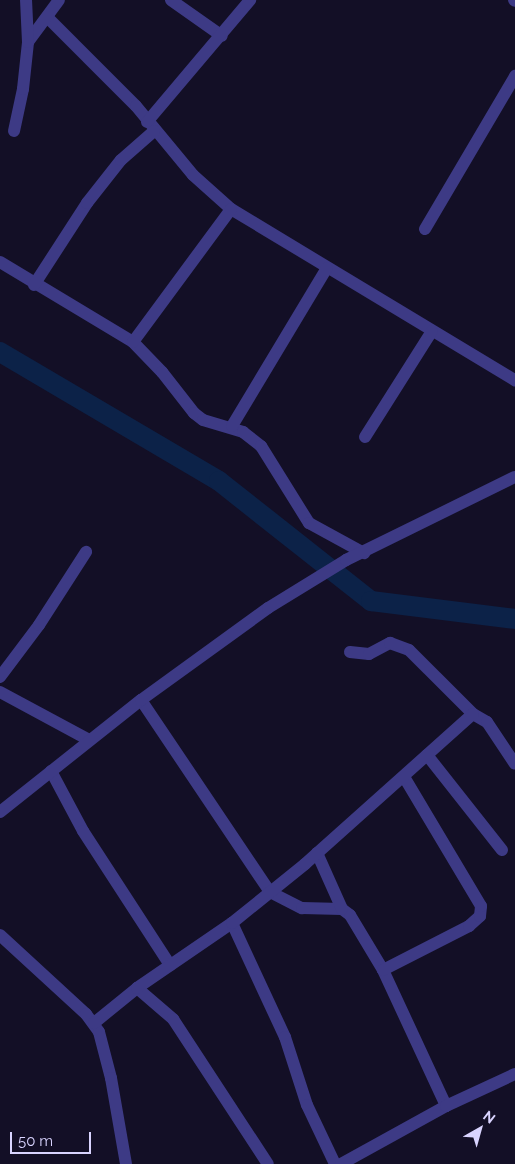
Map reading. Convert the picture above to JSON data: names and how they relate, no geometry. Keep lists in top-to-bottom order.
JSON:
{
  "scale_bar": "50 m",
  "north": "top right"
}
